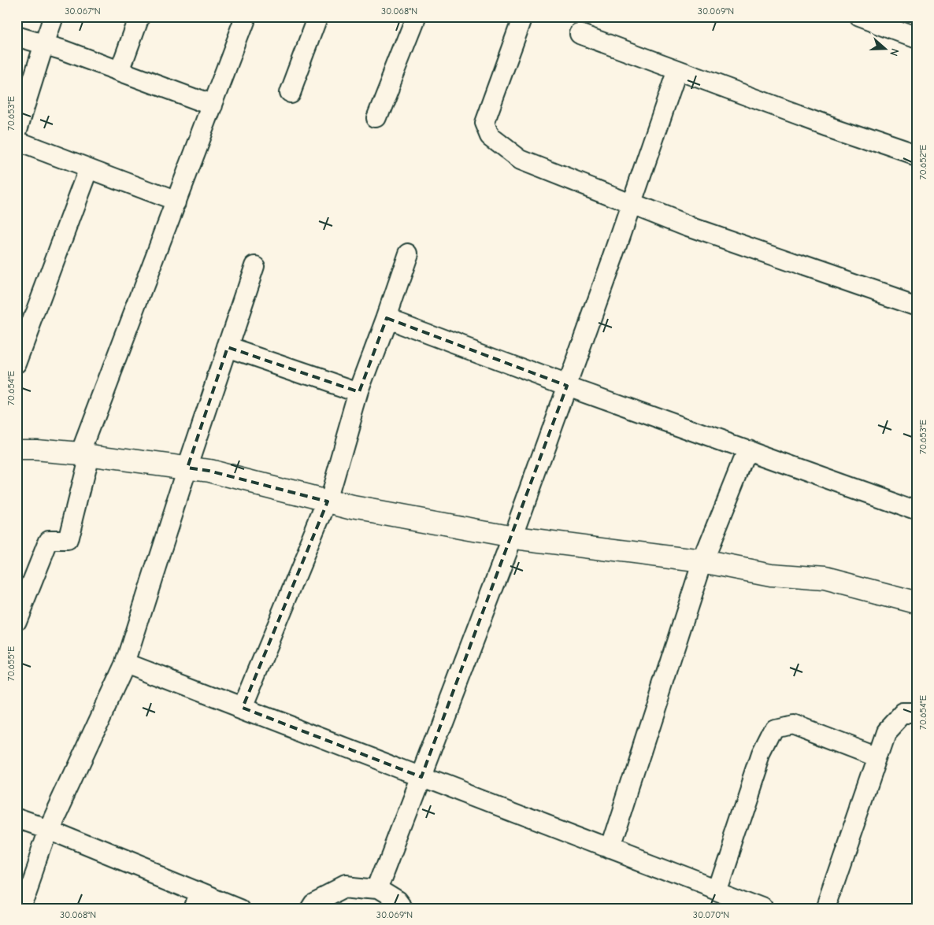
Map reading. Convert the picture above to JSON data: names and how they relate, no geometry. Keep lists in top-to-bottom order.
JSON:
{
  "north": "right",
  "coordinates": [
    "30.067°N",
    "30.068°N",
    "30.069°N",
    "70.653°E",
    "70.652°E",
    "70.654°E",
    "70.655°E",
    "30.070°N"
  ]
}
